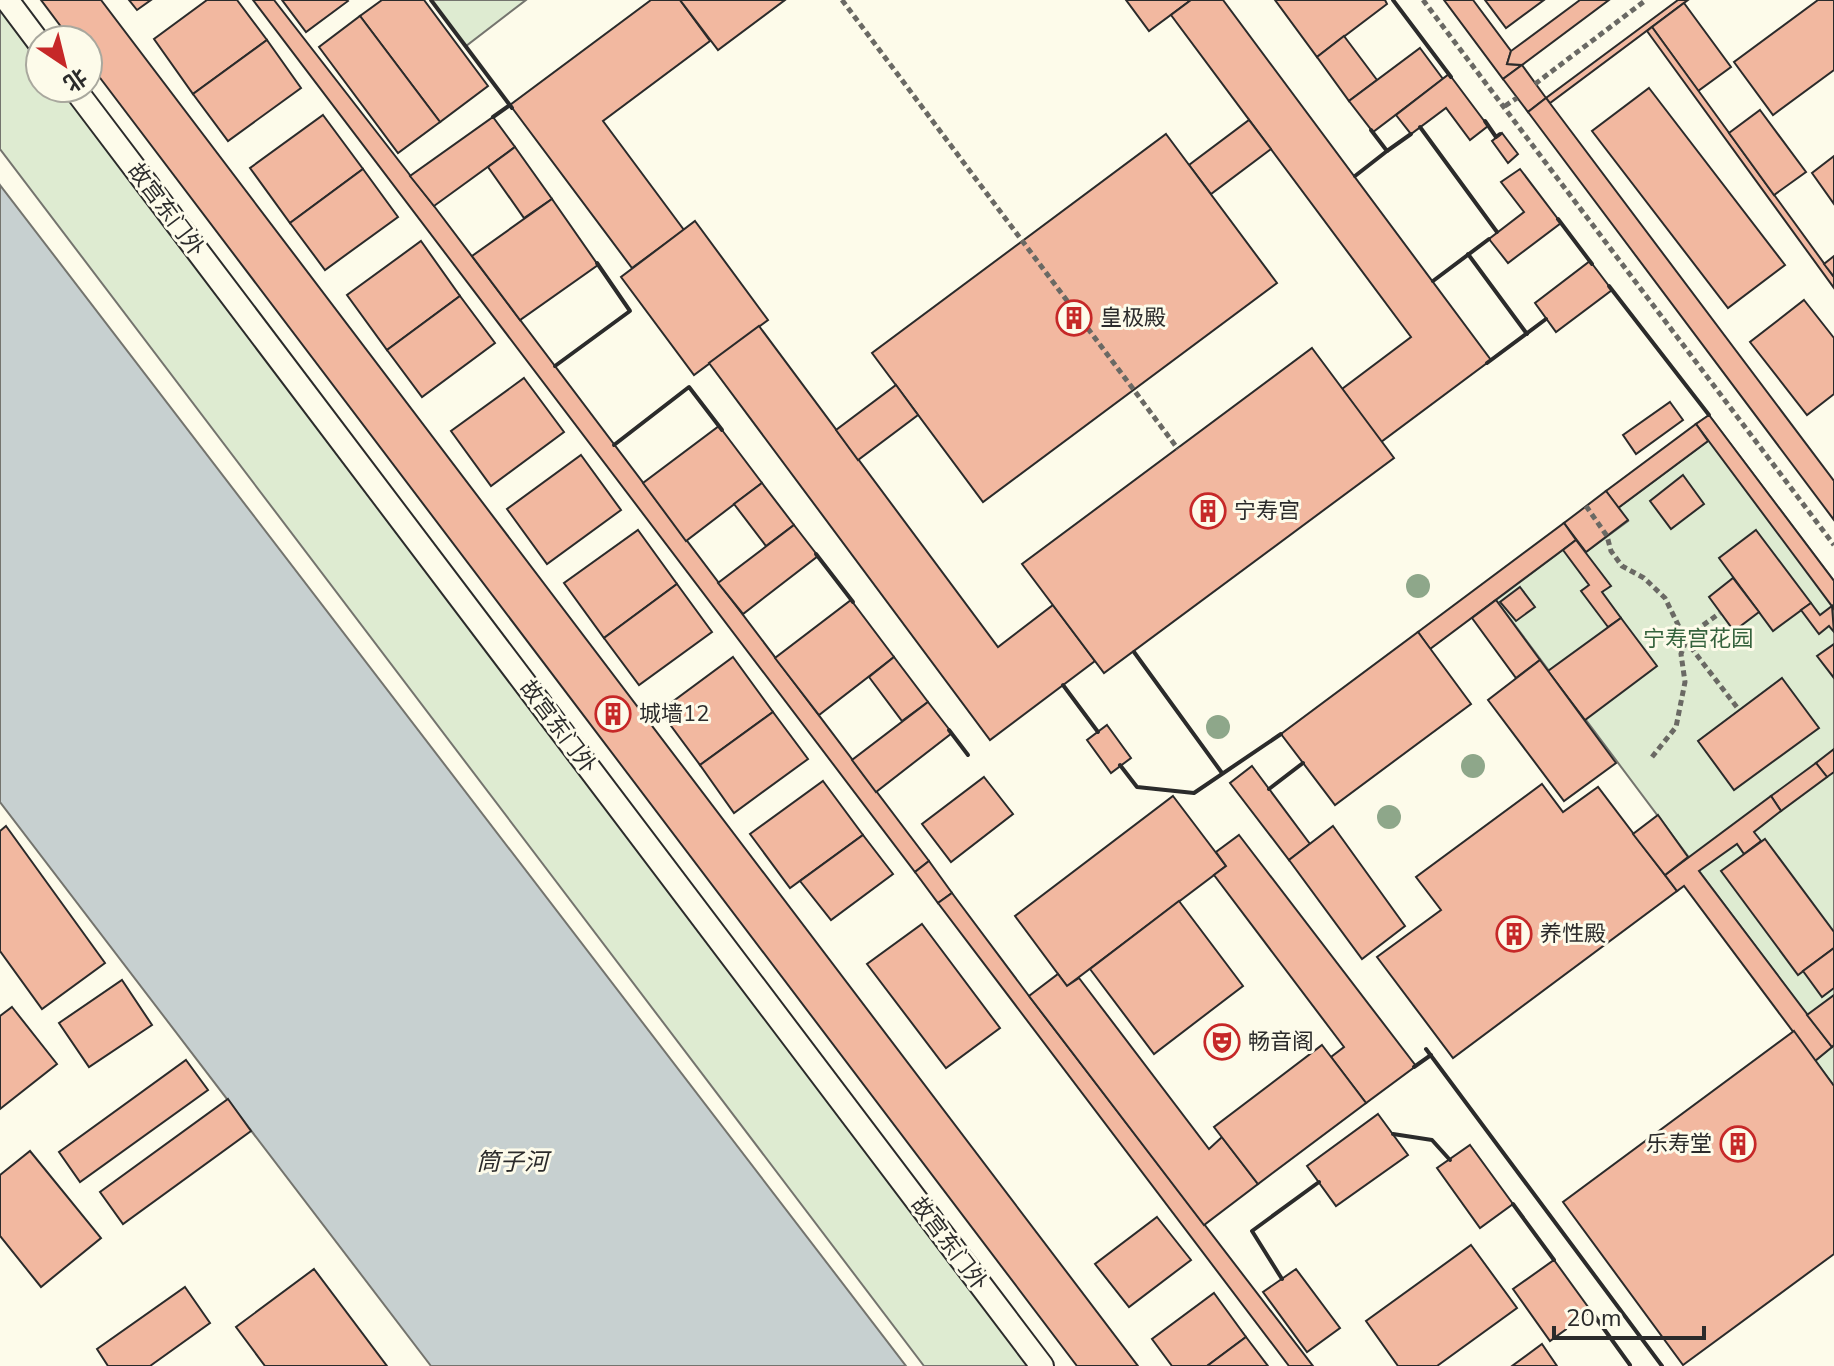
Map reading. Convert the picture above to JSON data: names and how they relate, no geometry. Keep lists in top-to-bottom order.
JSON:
{
  "streets": {
    "lane": ["故宫东门外"]
  },
  "water": ["筒子河"],
  "parks": ["宁寿宫花园"],
  "places": {
    "building": [
      "皇极殿",
      "宁寿宫",
      "城墙12",
      "养性殿",
      "乐寿堂"
    ],
    "theatre": ["畅音阁"]
  },
  "scale_bar": "20 m",
  "north": "bottom right"
}
